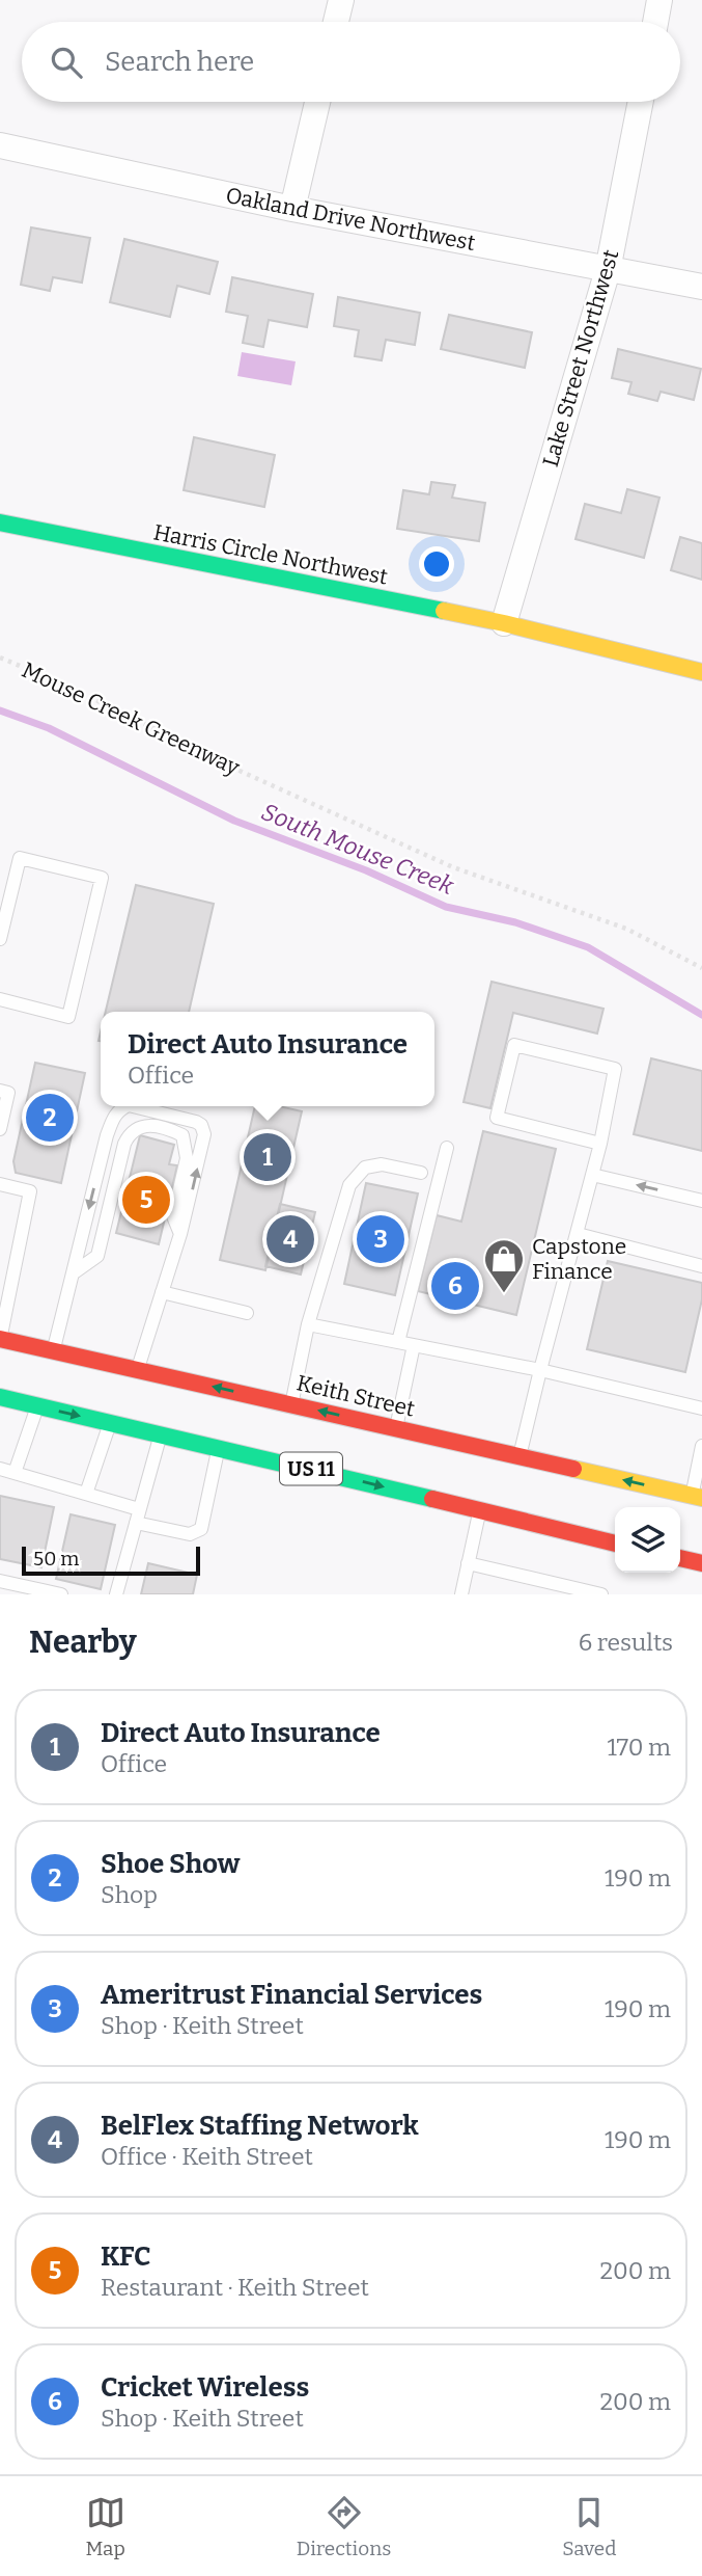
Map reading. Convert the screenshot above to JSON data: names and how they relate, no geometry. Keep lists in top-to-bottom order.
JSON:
{
  "streets": {
    "main road": ["Harris Circle Northwest", "Keith Street", "US 11"],
    "street": ["Oakland Drive Northwest", "Lake Street Northwest"],
    "path": ["Mouse Creek Greenway"]
  },
  "crossings": [
    ["Oakland Drive Northwest", "Lake Street Northwest"],
    ["Lake Street Northwest", "Harris Circle Northwest"]
  ],
  "water": ["South Mouse Creek"],
  "places": {
    "shop": ["Capstone Finance"]
  },
  "scale_bar": "50 m",
  "page": {
    "search": "Search here",
    "popup": ["Direct Auto Insurance", "Office"],
    "pins": [
      "2",
      "1",
      "5",
      "3",
      "4",
      "6"
    ],
    "scale": "50 m",
    "heading": ["Nearby", "6 results"],
    "list": [
      {
        "mark": "1",
        "name": "Direct Auto Insurance",
        "note": "Office",
        "value": "170 m"
      },
      {
        "mark": "2",
        "name": "Shoe Show",
        "note": "Shop",
        "value": "190 m"
      },
      {
        "mark": "3",
        "name": "Ameritrust Financial Services",
        "note": "Shop · Keith Street",
        "value": "190 m"
      },
      {
        "mark": "4",
        "name": "BelFlex Staffing Network",
        "note": "Office · Keith Street",
        "value": "190 m"
      },
      {
        "mark": "5",
        "name": "KFC",
        "note": "Restaurant · Keith Street",
        "value": "200 m"
      },
      {
        "mark": "6",
        "name": "Cricket Wireless",
        "note": "Shop · Keith Street",
        "value": "200 m"
      }
    ],
    "nav": ["Map", "Directions", "Saved"]
  }
}
